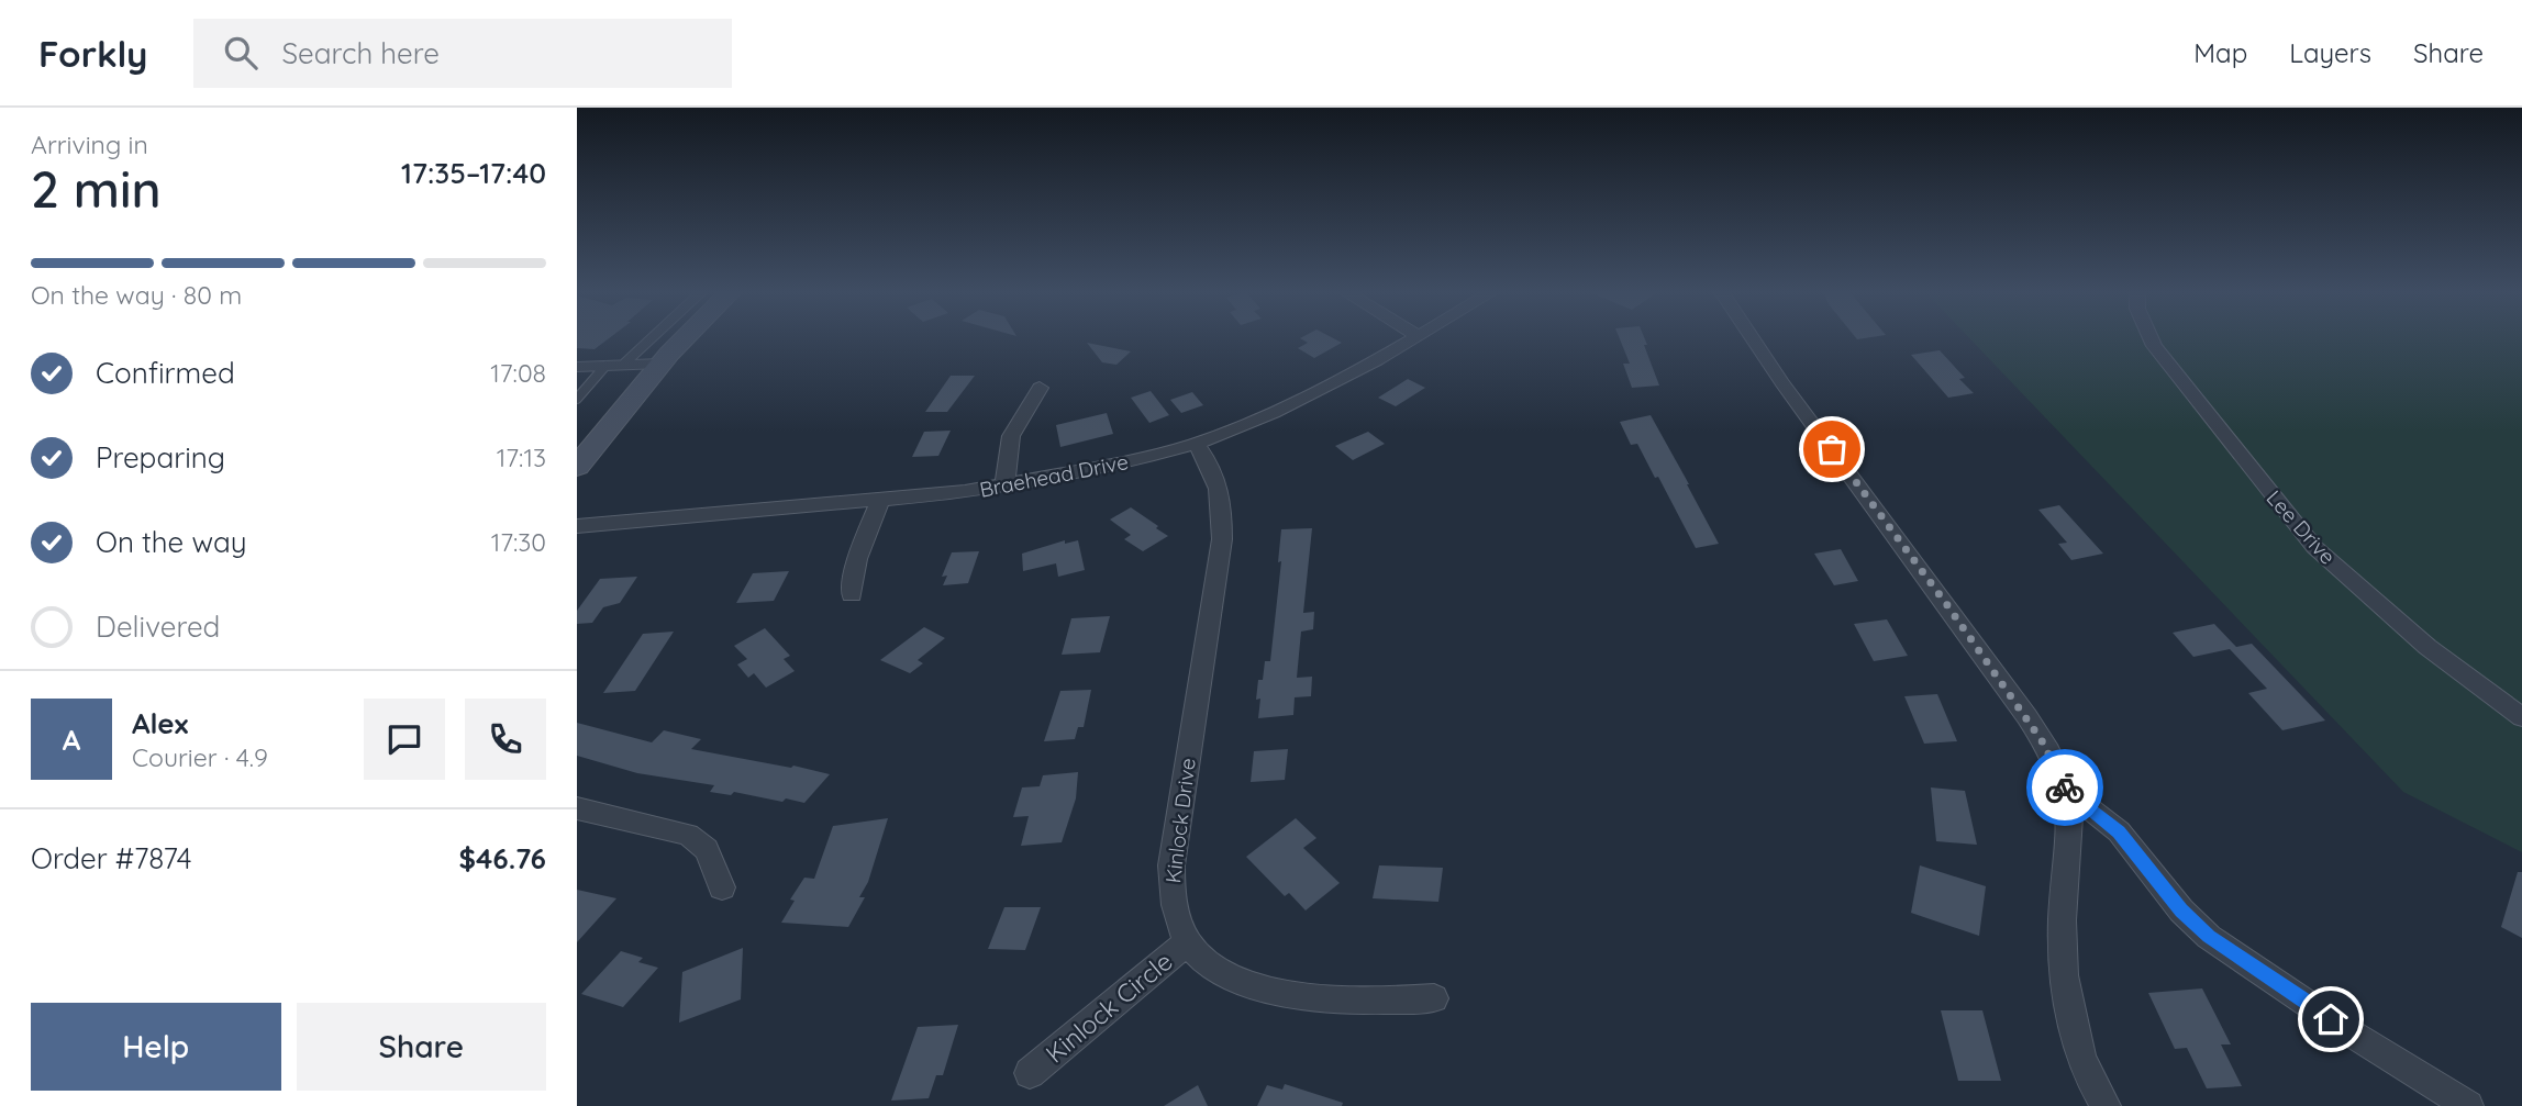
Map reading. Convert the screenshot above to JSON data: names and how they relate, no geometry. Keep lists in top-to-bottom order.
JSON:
{
  "streets": {
    "street": [
      "Braehead Drive",
      "Lee Drive",
      "Kinlock Drive",
      "Kinlock Circle"
    ]
  },
  "crossings": [
    ["Braehead Drive", "Kinlock Drive"],
    ["Kinlock Drive", "Kinlock Circle"]
  ],
  "page": {
    "header": "Forkly",
    "search": "Search here",
    "nav": ["Map", "Layers", "Share"],
    "heading": ["2 min", "Arriving in", "17:35–17:40"],
    "panel": [
      "Alex",
      "Courier · 4.9",
      "Order #7874",
      "$46.76"
    ],
    "bar": "On the way · 80 m",
    "list": [
      ["Confirmed", "17:08"],
      ["Preparing", "17:13"],
      ["On the way", "17:30"],
      "Delivered"
    ],
    "round": "A",
    "buttons": ["Help", "Share"]
  }
}
